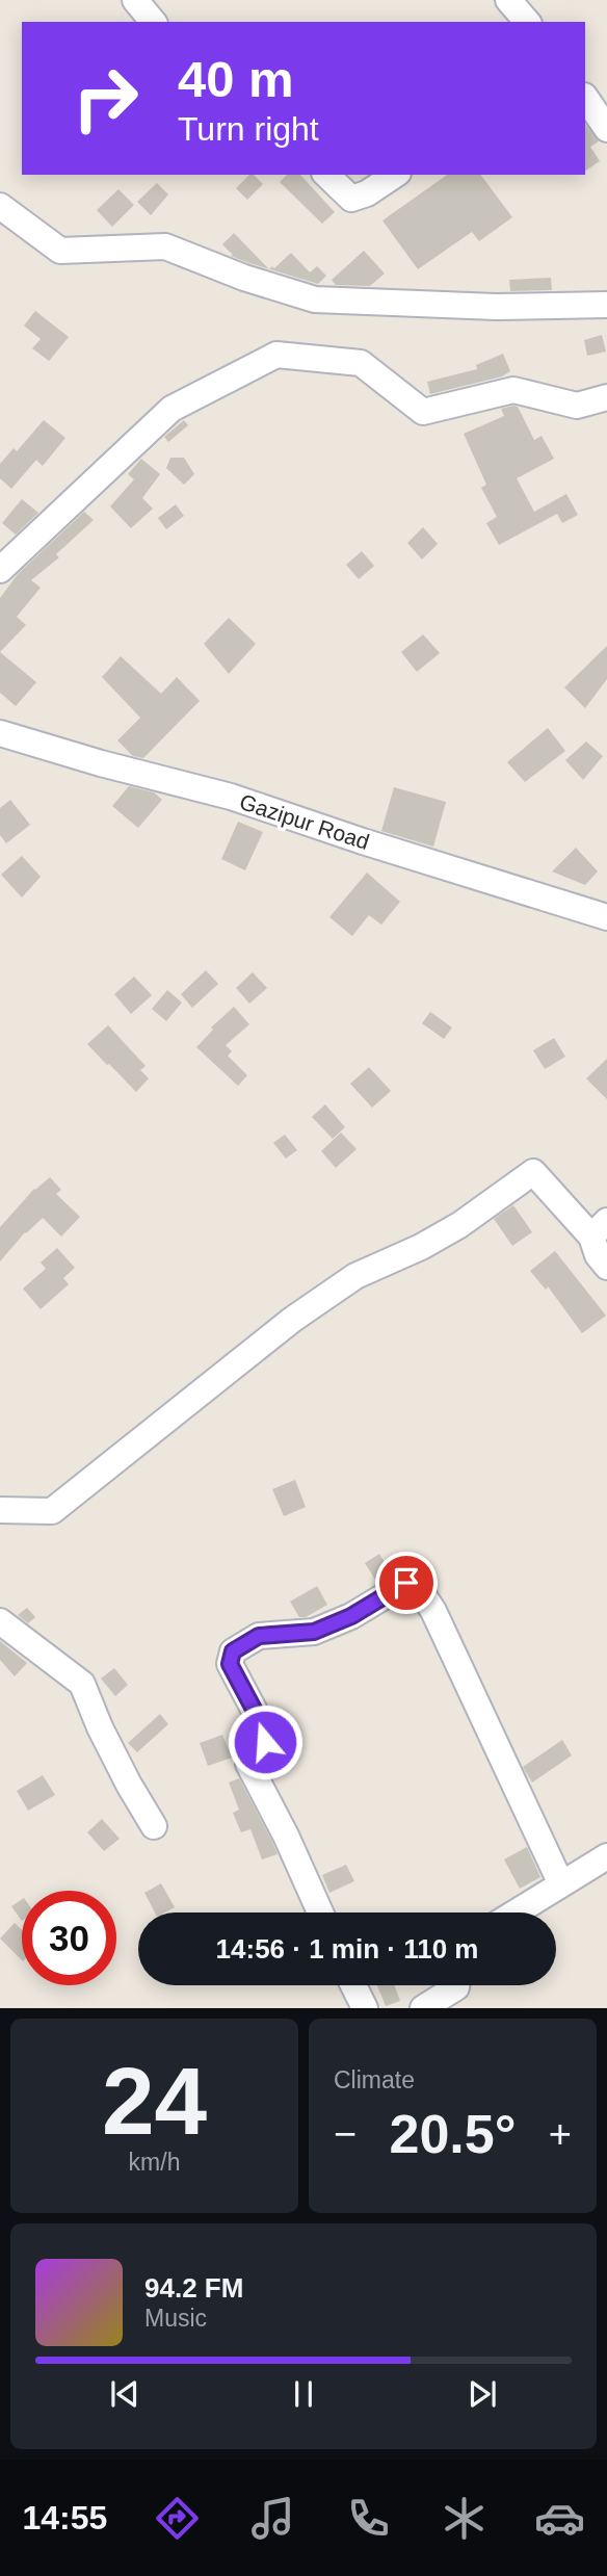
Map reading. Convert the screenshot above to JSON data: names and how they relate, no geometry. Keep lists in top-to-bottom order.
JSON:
{
  "streets": {
    "street": ["Gazipur Road"]
  },
  "page": {
    "turn": ["40 m", "Turn right"],
    "limit": "30",
    "trip": "14:56 · 1 min · 110 m",
    "tile": [
      ["24", "km/h"],
      "Climate"
    ],
    "heat": ["−", "20.5°", "+"],
    "song": ["94.2 FM", "Music"],
    "tabs": "14:55"
  }
}
